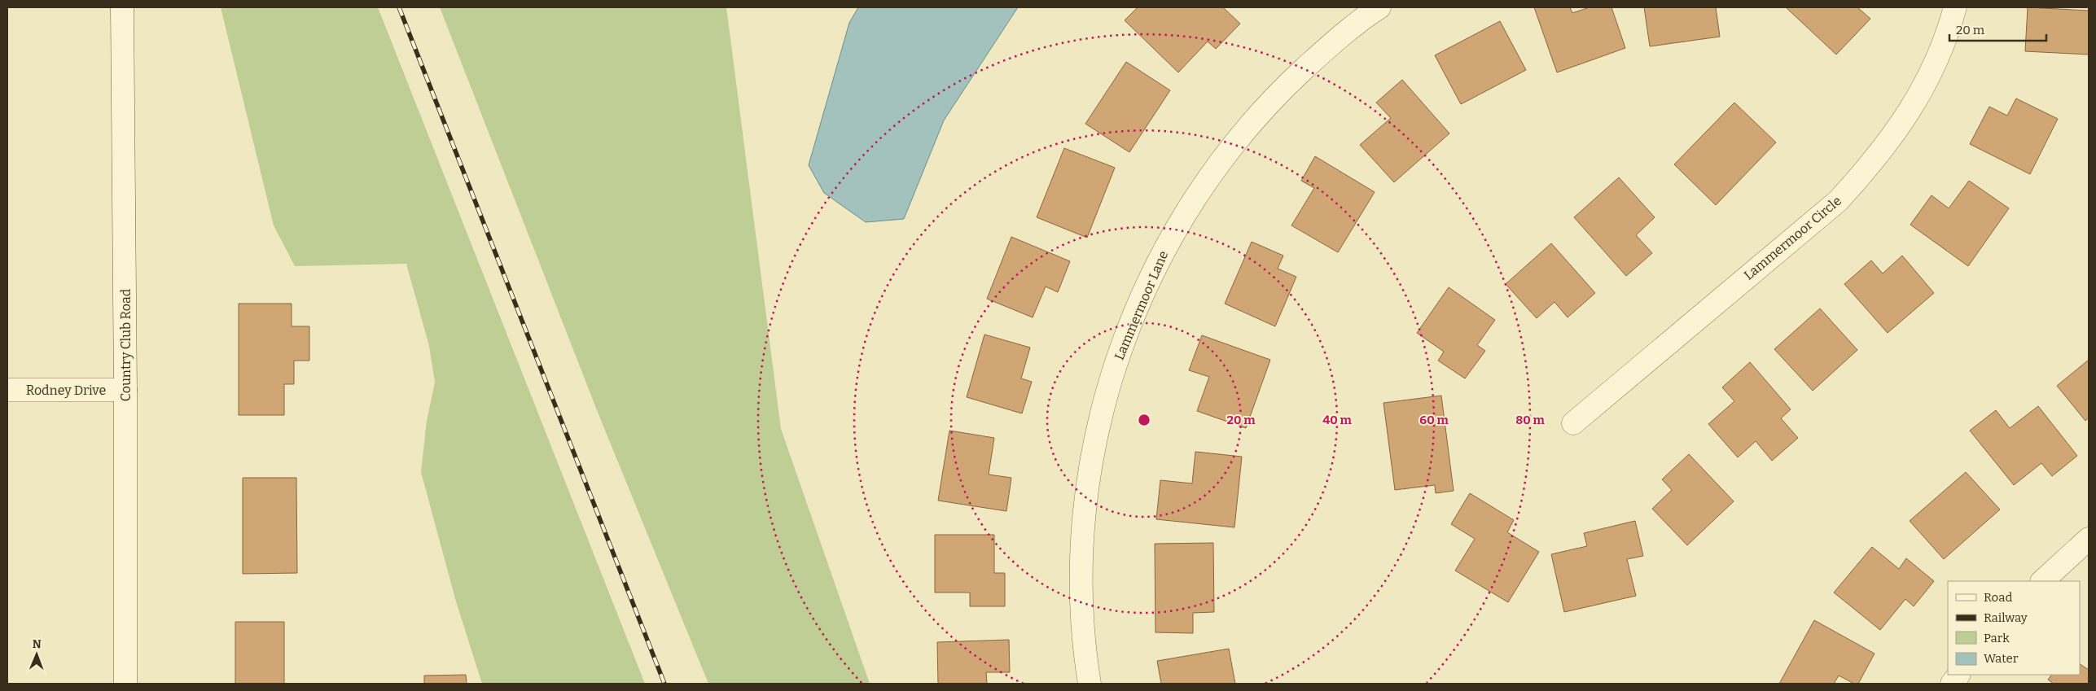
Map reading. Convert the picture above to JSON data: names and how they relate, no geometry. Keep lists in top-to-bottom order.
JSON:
{
  "streets": {
    "street": [
      "Lammermoor Circle",
      "Lammermoor Lane",
      "Country Club Road",
      "Rodney Drive"
    ]
  },
  "crossings": [
    ["Country Club Road", "Rodney Drive"]
  ],
  "legend": [
    "Road",
    "Railway",
    "Park",
    "Water"
  ],
  "scale_bar": "20 m",
  "north": "top",
  "rings": [
    "20 m",
    "40 m",
    "60 m",
    "80 m"
  ]
}
